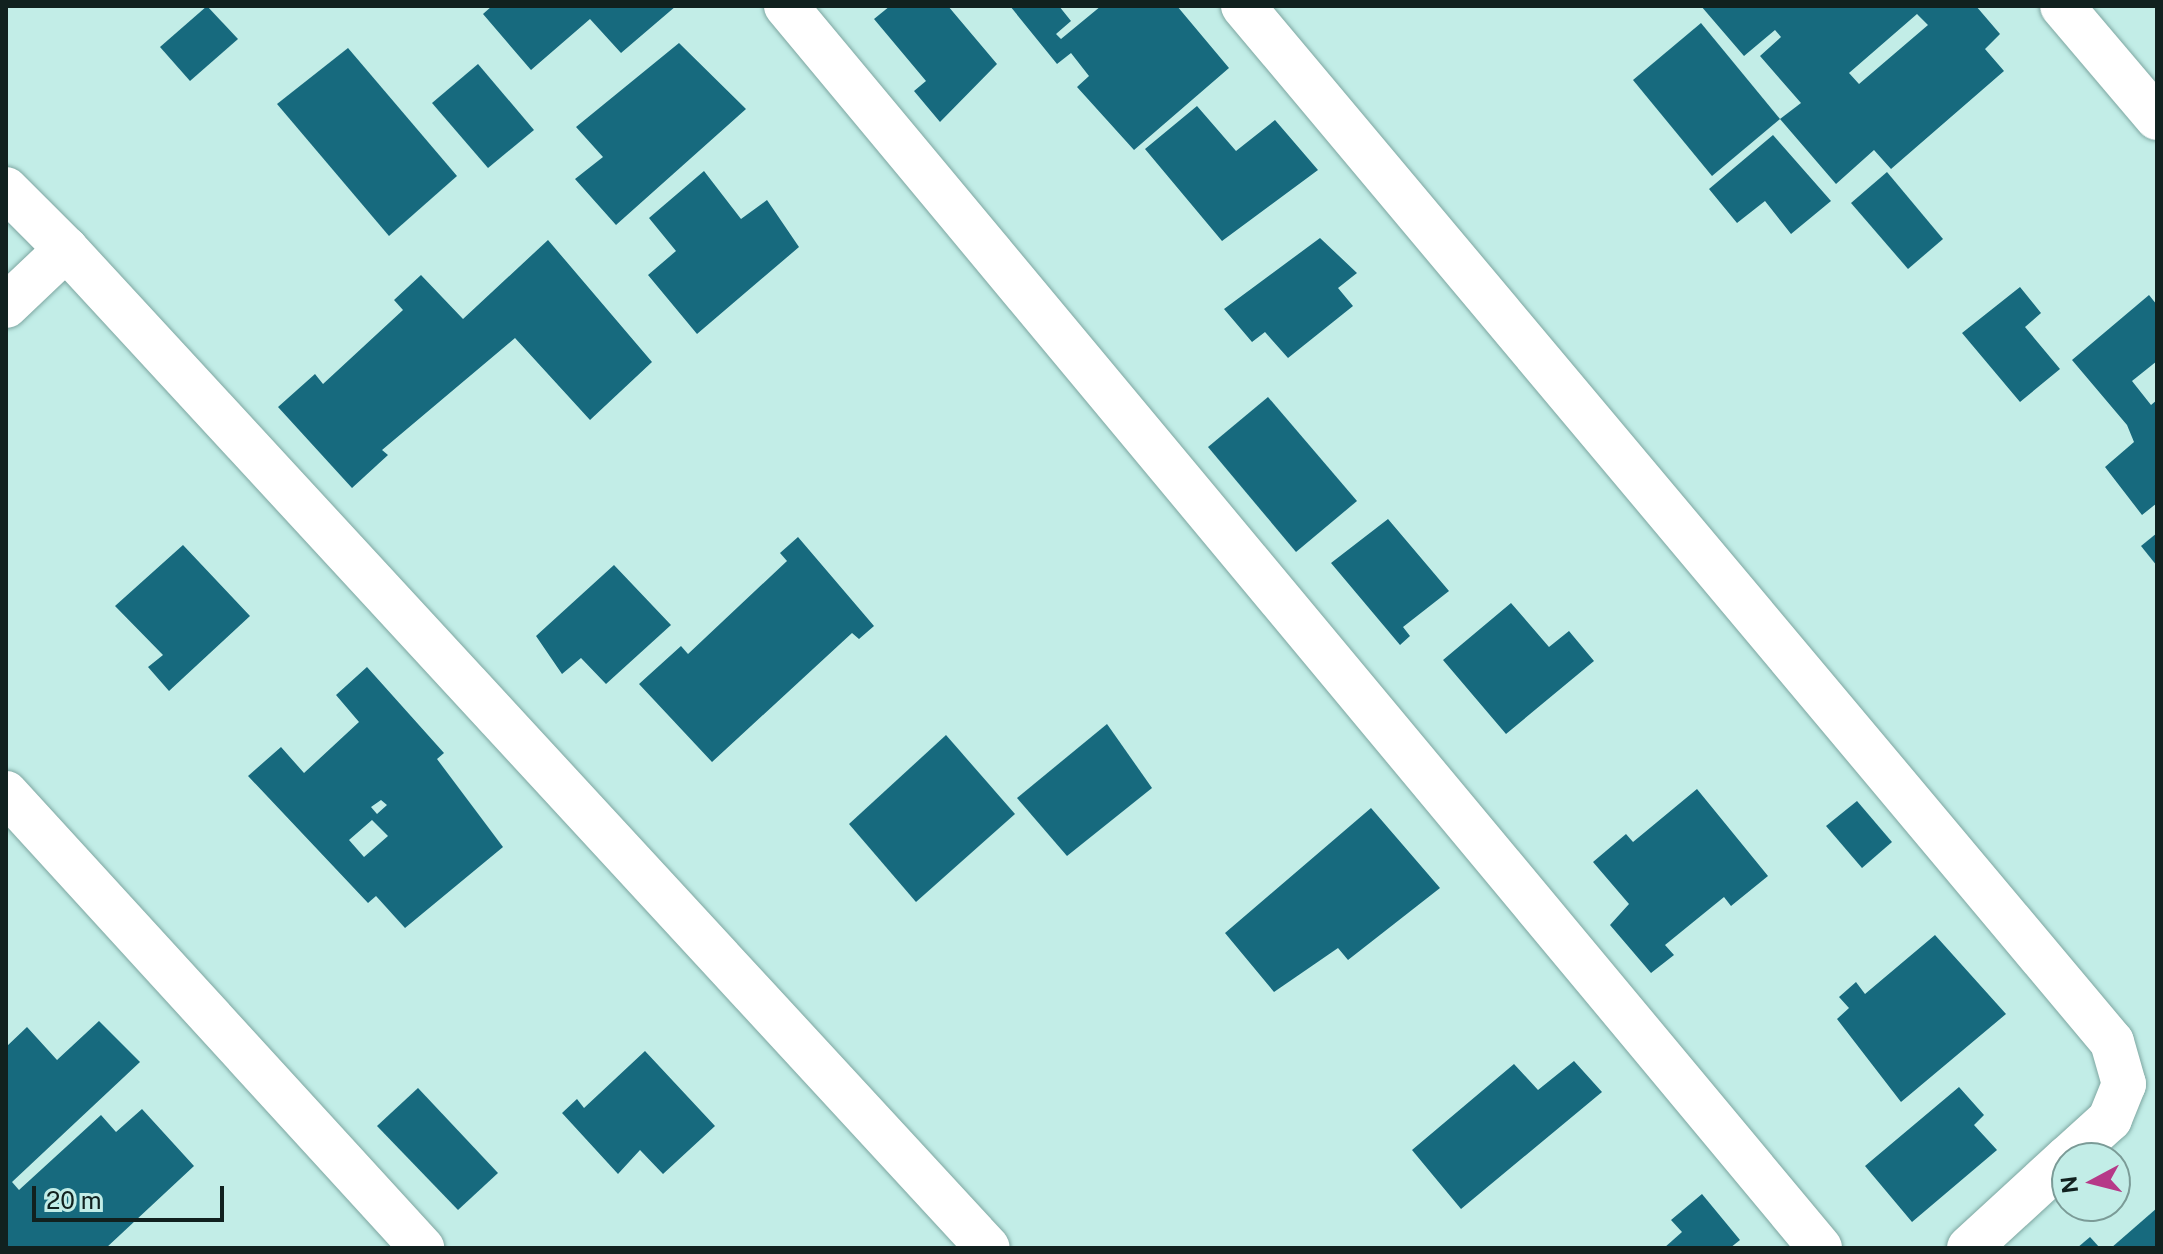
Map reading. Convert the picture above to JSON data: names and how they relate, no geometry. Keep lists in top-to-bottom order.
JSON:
{
  "scale_bar": "20 m",
  "north": "left"
}
